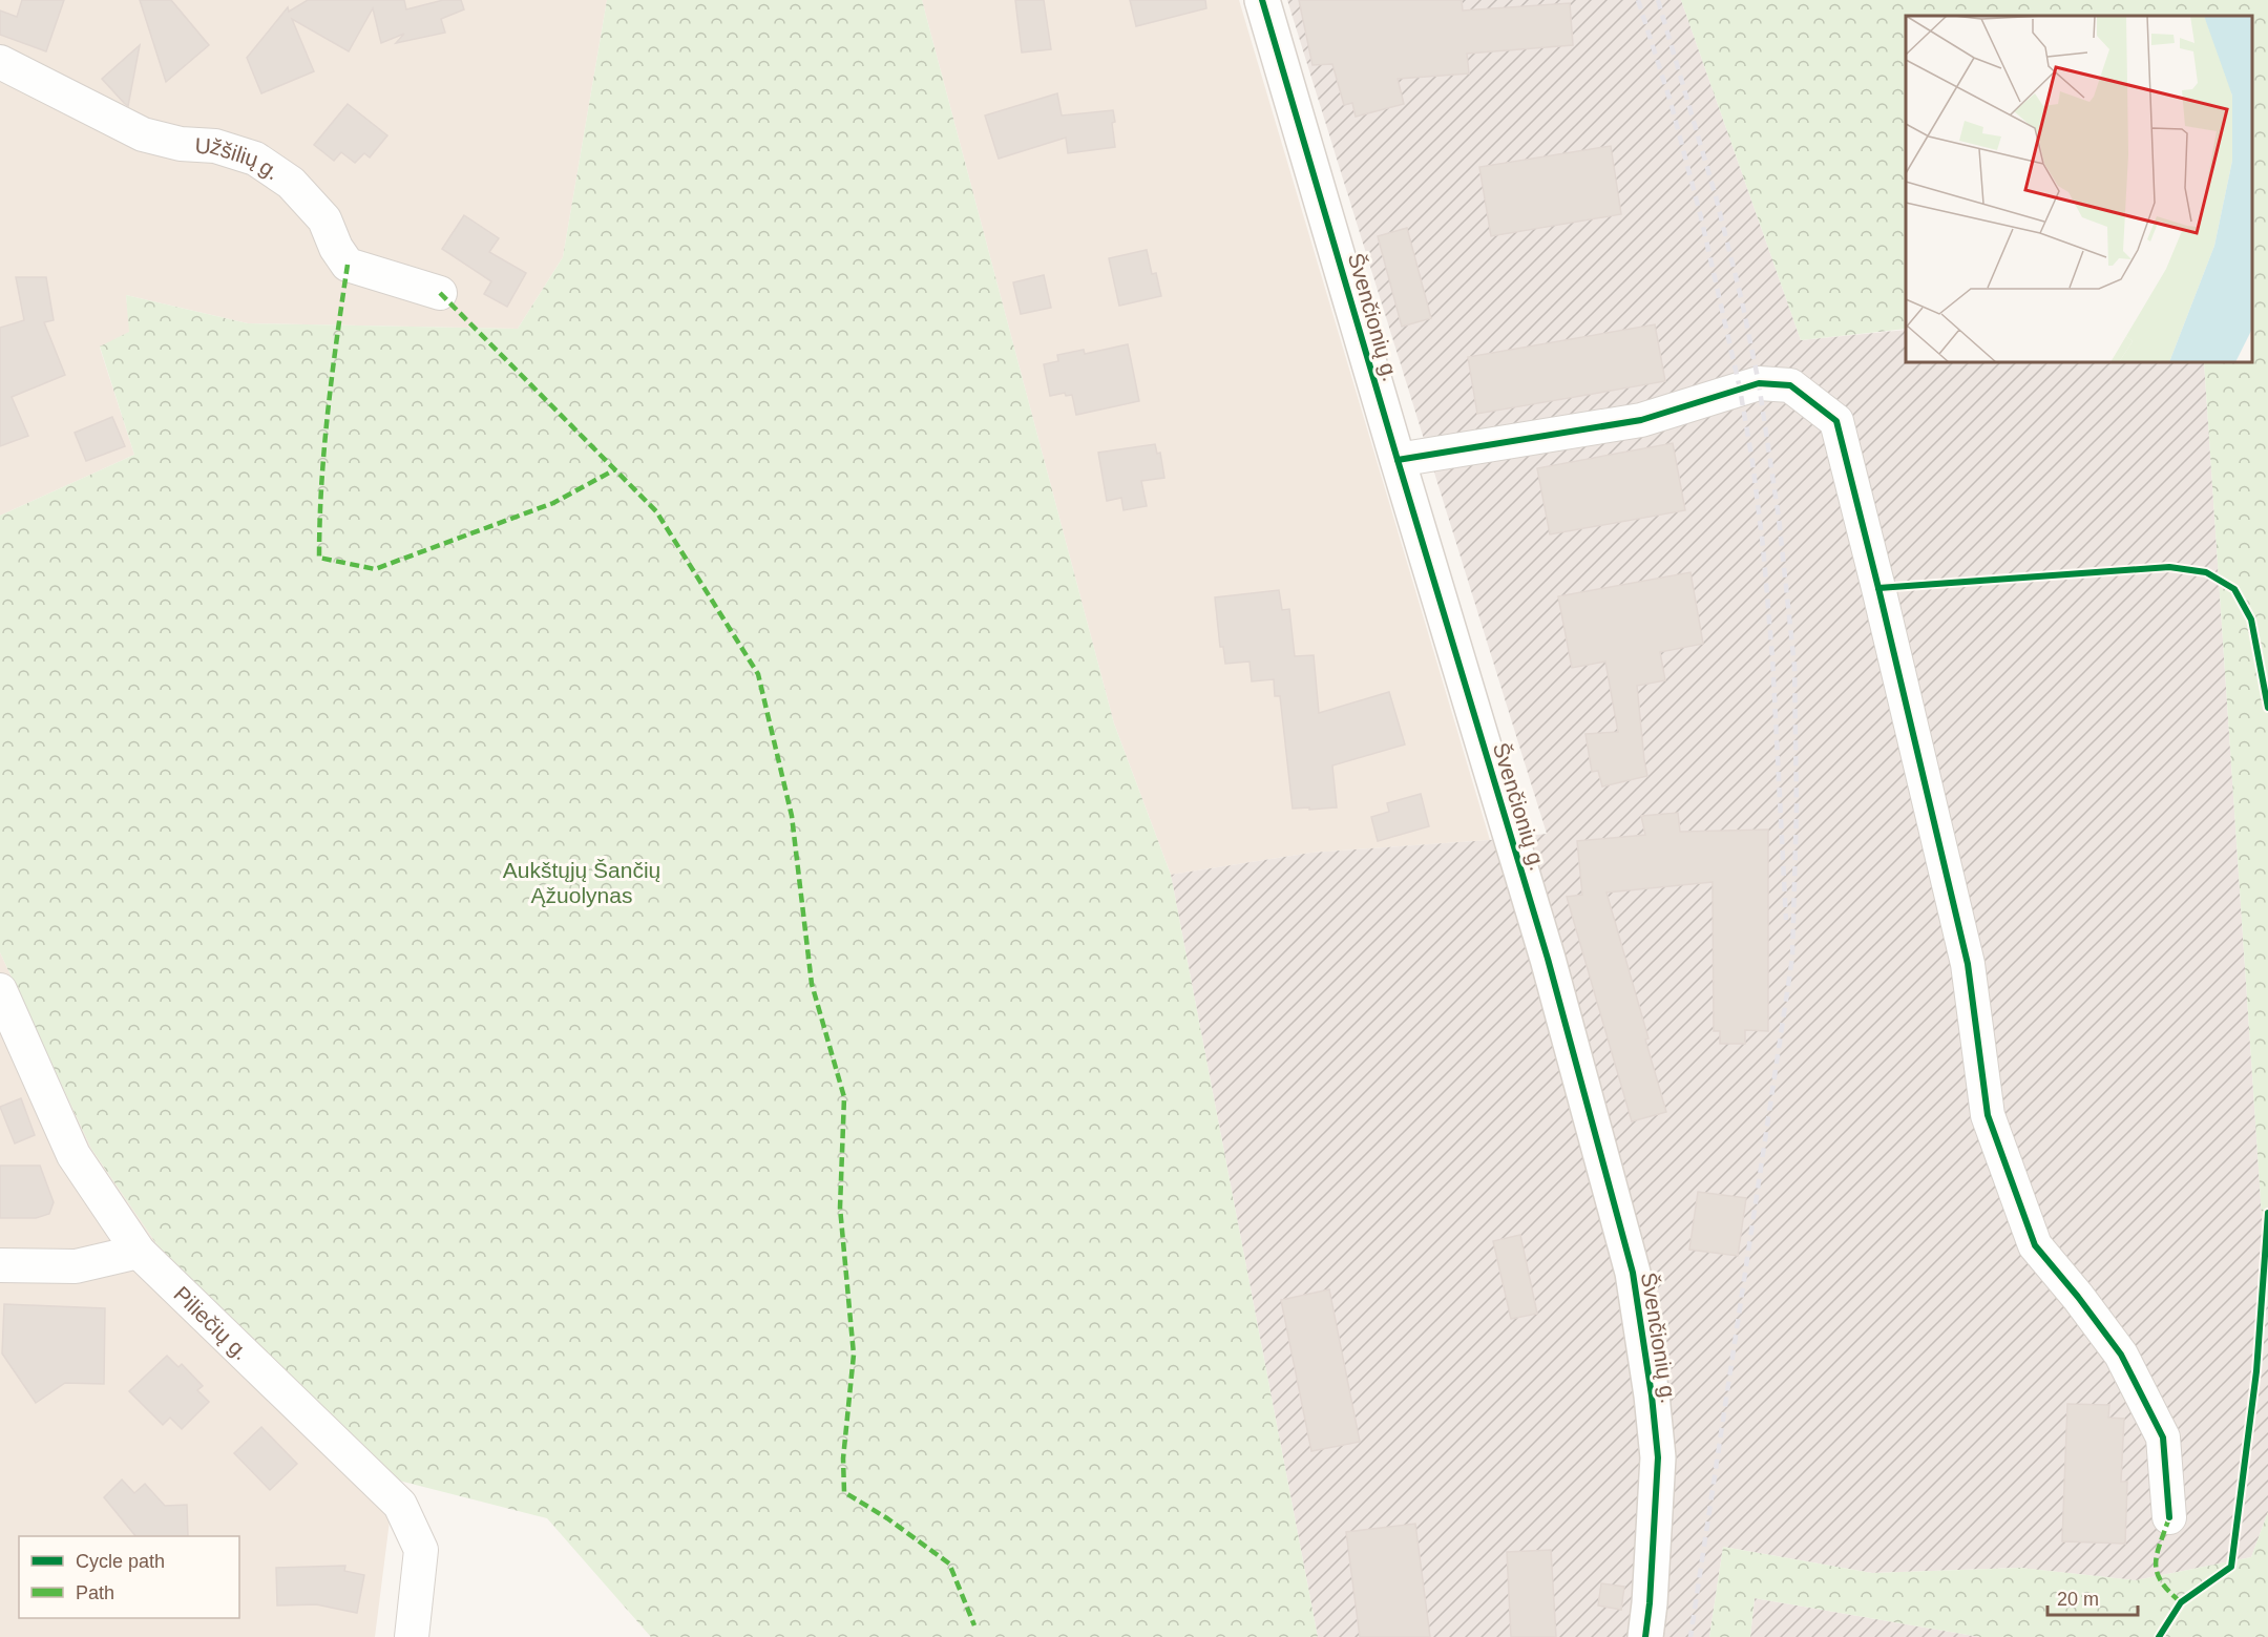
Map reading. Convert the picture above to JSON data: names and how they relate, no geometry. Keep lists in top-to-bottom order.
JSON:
{
  "streets": {
    "street": ["Užšilių g.", "Švenčionių g.", "Piliečių g."]
  },
  "parks": ["Aukštųjų Šančių Ąžuolynas"],
  "legend": ["Cycle path", "Path"],
  "scale_bar": "20 m"
}
